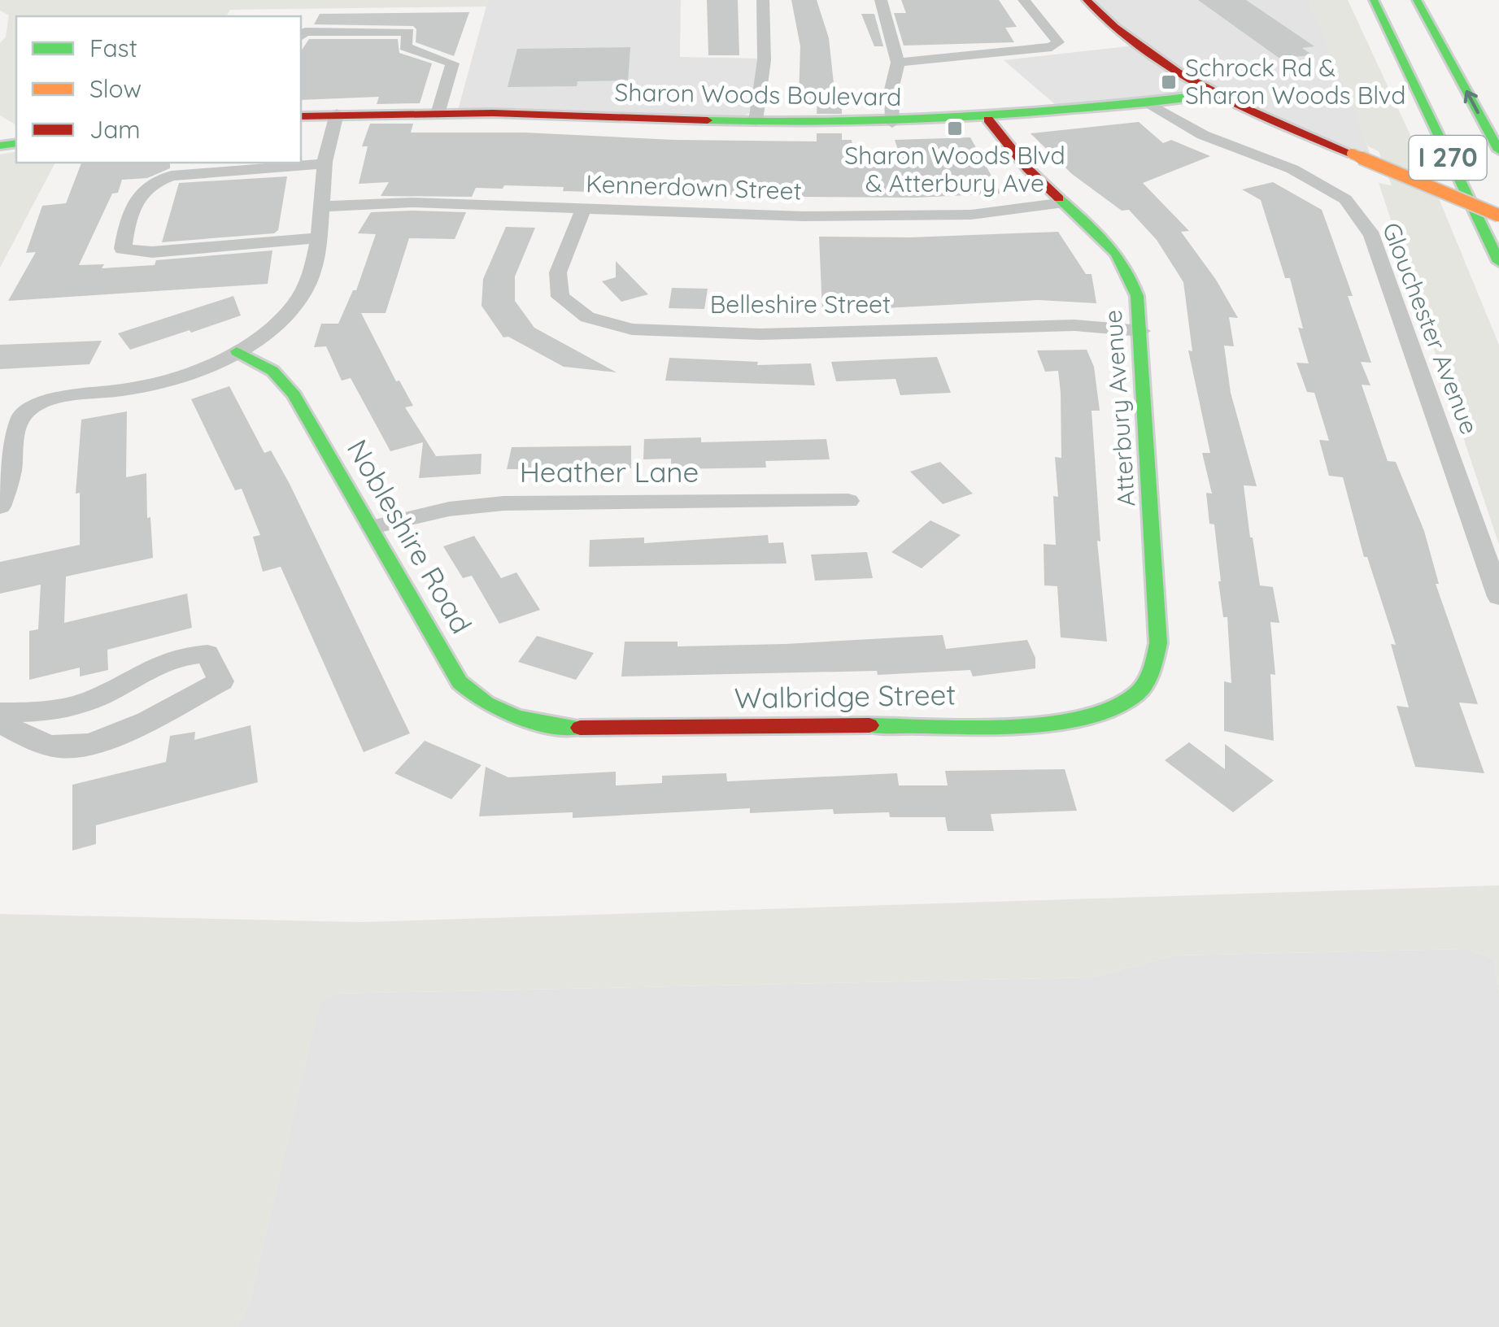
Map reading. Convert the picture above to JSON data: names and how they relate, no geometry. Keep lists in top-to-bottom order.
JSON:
{
  "streets": {
    "main road": [
      "Sharon Woods Boulevard",
      "I 270",
      "Atterbury Avenue",
      "Nobleshire Road",
      "Walbridge Street"
    ],
    "street": [
      "Kennerdown Street",
      "Belleshire Street",
      "Glouchester Avenue",
      "Heather Lane"
    ]
  },
  "crossings": [
    ["Sharon Woods Boulevard", "Glouchester Avenue"],
    ["Sharon Woods Boulevard", "Atterbury Avenue"],
    ["Kennerdown Street", "Belleshire Street"],
    ["Kennerdown Street", "Atterbury Avenue"],
    ["Belleshire Street", "Atterbury Avenue"],
    ["Atterbury Avenue", "Walbridge Street"],
    ["Heather Lane", "Nobleshire Road"],
    ["Nobleshire Road", "Walbridge Street"]
  ],
  "places": {
    "transit": ["Schrock Rd & Sharon Woods Blvd", "Sharon Woods Blvd & Atterbury Ave"]
  },
  "legend": ["Fast", "Slow", "Jam"]
}
